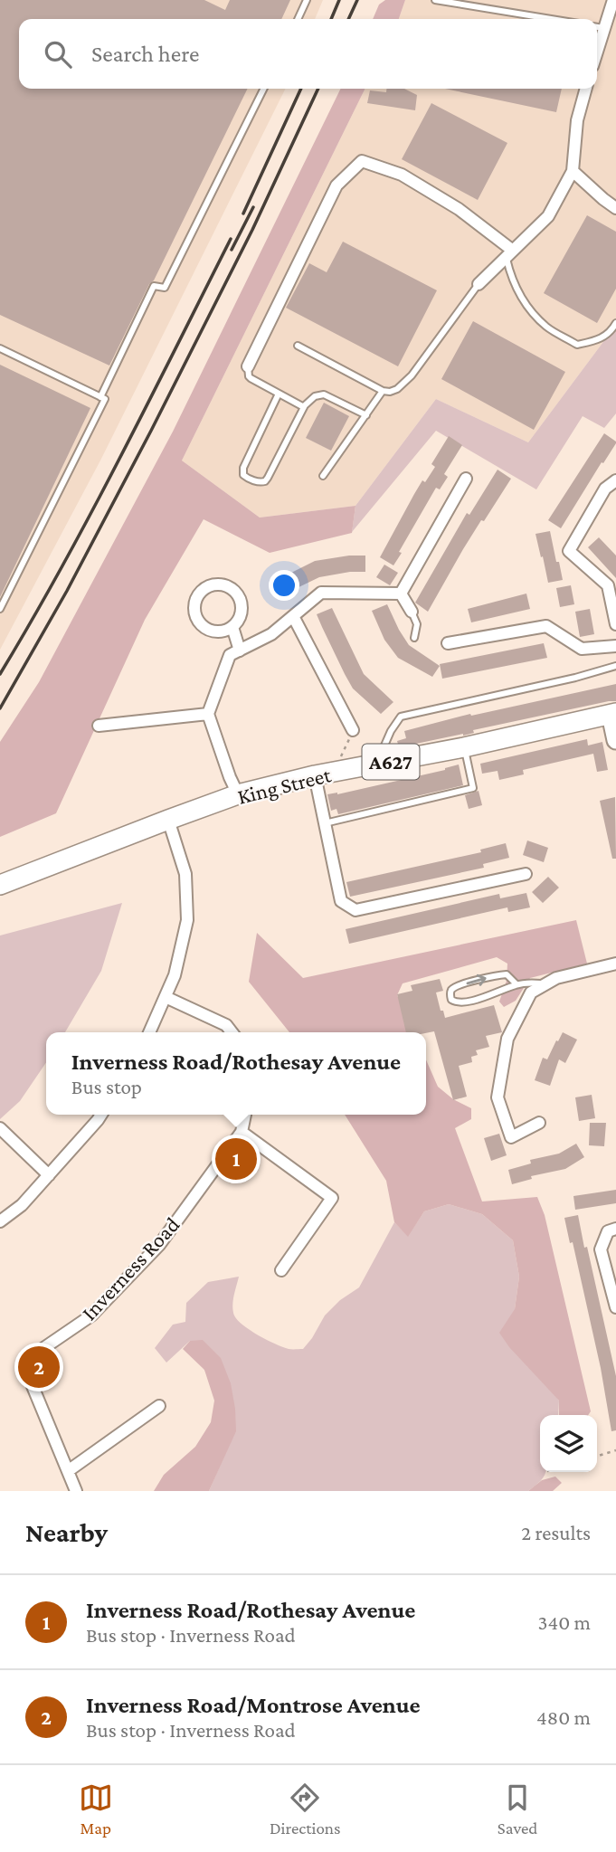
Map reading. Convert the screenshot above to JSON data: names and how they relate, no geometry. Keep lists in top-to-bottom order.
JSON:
{
  "streets": {
    "main road": ["A627", "King Street"],
    "street": ["Inverness Road"]
  },
  "page": {
    "search": "Search here",
    "popup": ["Inverness Road/Rothesay Avenue", "Bus stop"],
    "pins": ["1", "2"],
    "heading": ["Nearby", "2 results"],
    "list": [
      {
        "mark": "1",
        "name": "Inverness Road/Rothesay Avenue",
        "note": "Bus stop · Inverness Road",
        "value": "340 m"
      },
      {
        "mark": "2",
        "name": "Inverness Road/Montrose Avenue",
        "note": "Bus stop · Inverness Road",
        "value": "480 m"
      }
    ],
    "nav": ["Map", "Directions", "Saved"]
  }
}
